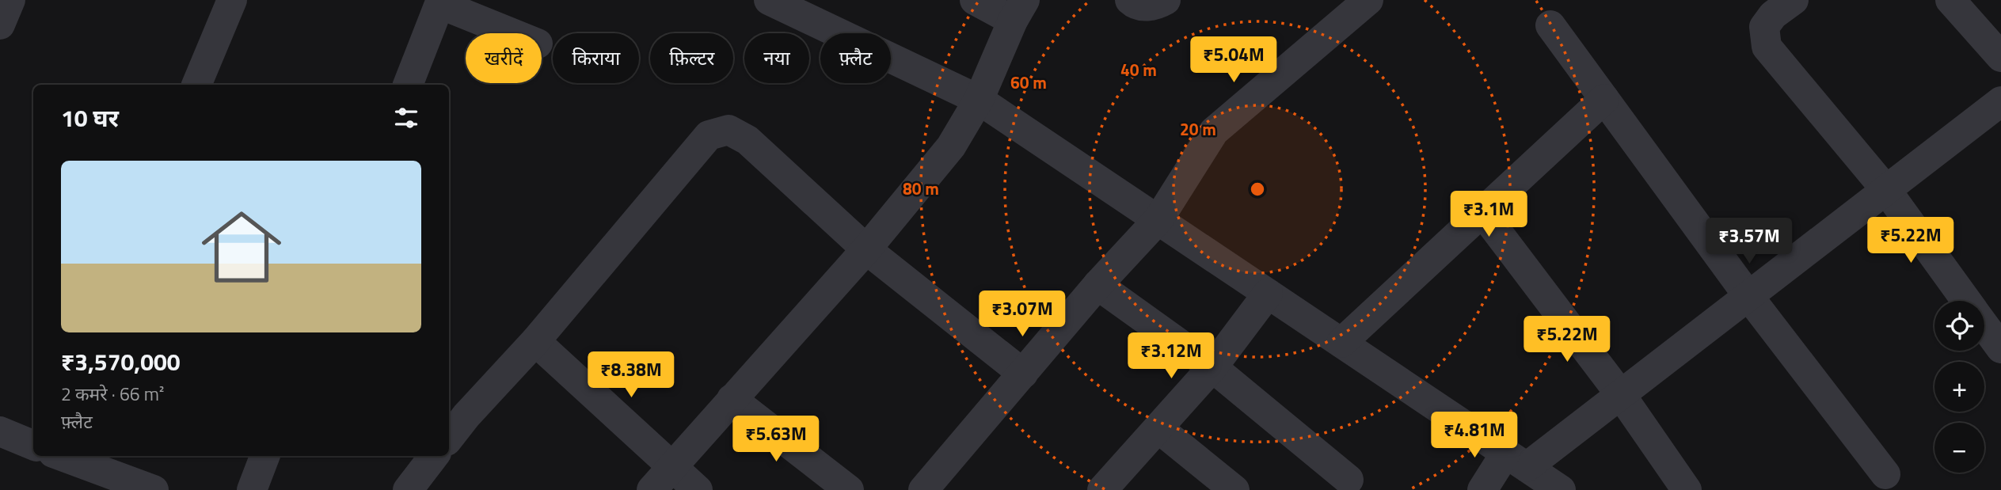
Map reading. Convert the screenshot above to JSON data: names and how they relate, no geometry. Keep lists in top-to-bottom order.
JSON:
{
  "page": {
    "chip": [
      "खरीदें",
      "किराया",
      "फ़िल्टर",
      "नया",
      "फ़्लैट"
    ],
    "price": [
      "₹5.04M",
      "₹3.1M",
      "₹5.22M",
      "₹3.57M",
      "₹3.07M",
      "₹5.22M",
      "₹3.12M",
      "₹8.38M",
      "₹4.81M",
      "₹5.63M"
    ],
    "heading": "10 घर",
    "list": [
      {
        "name": "₹3,570,000",
        "note": "2 कमरे · 66 m² · फ़्लैट"
      }
    ],
    "map_buttons": ["+", "−"]
  },
  "rings": [
    "40 m",
    "60 m",
    "20 m",
    "80 m"
  ]
}
